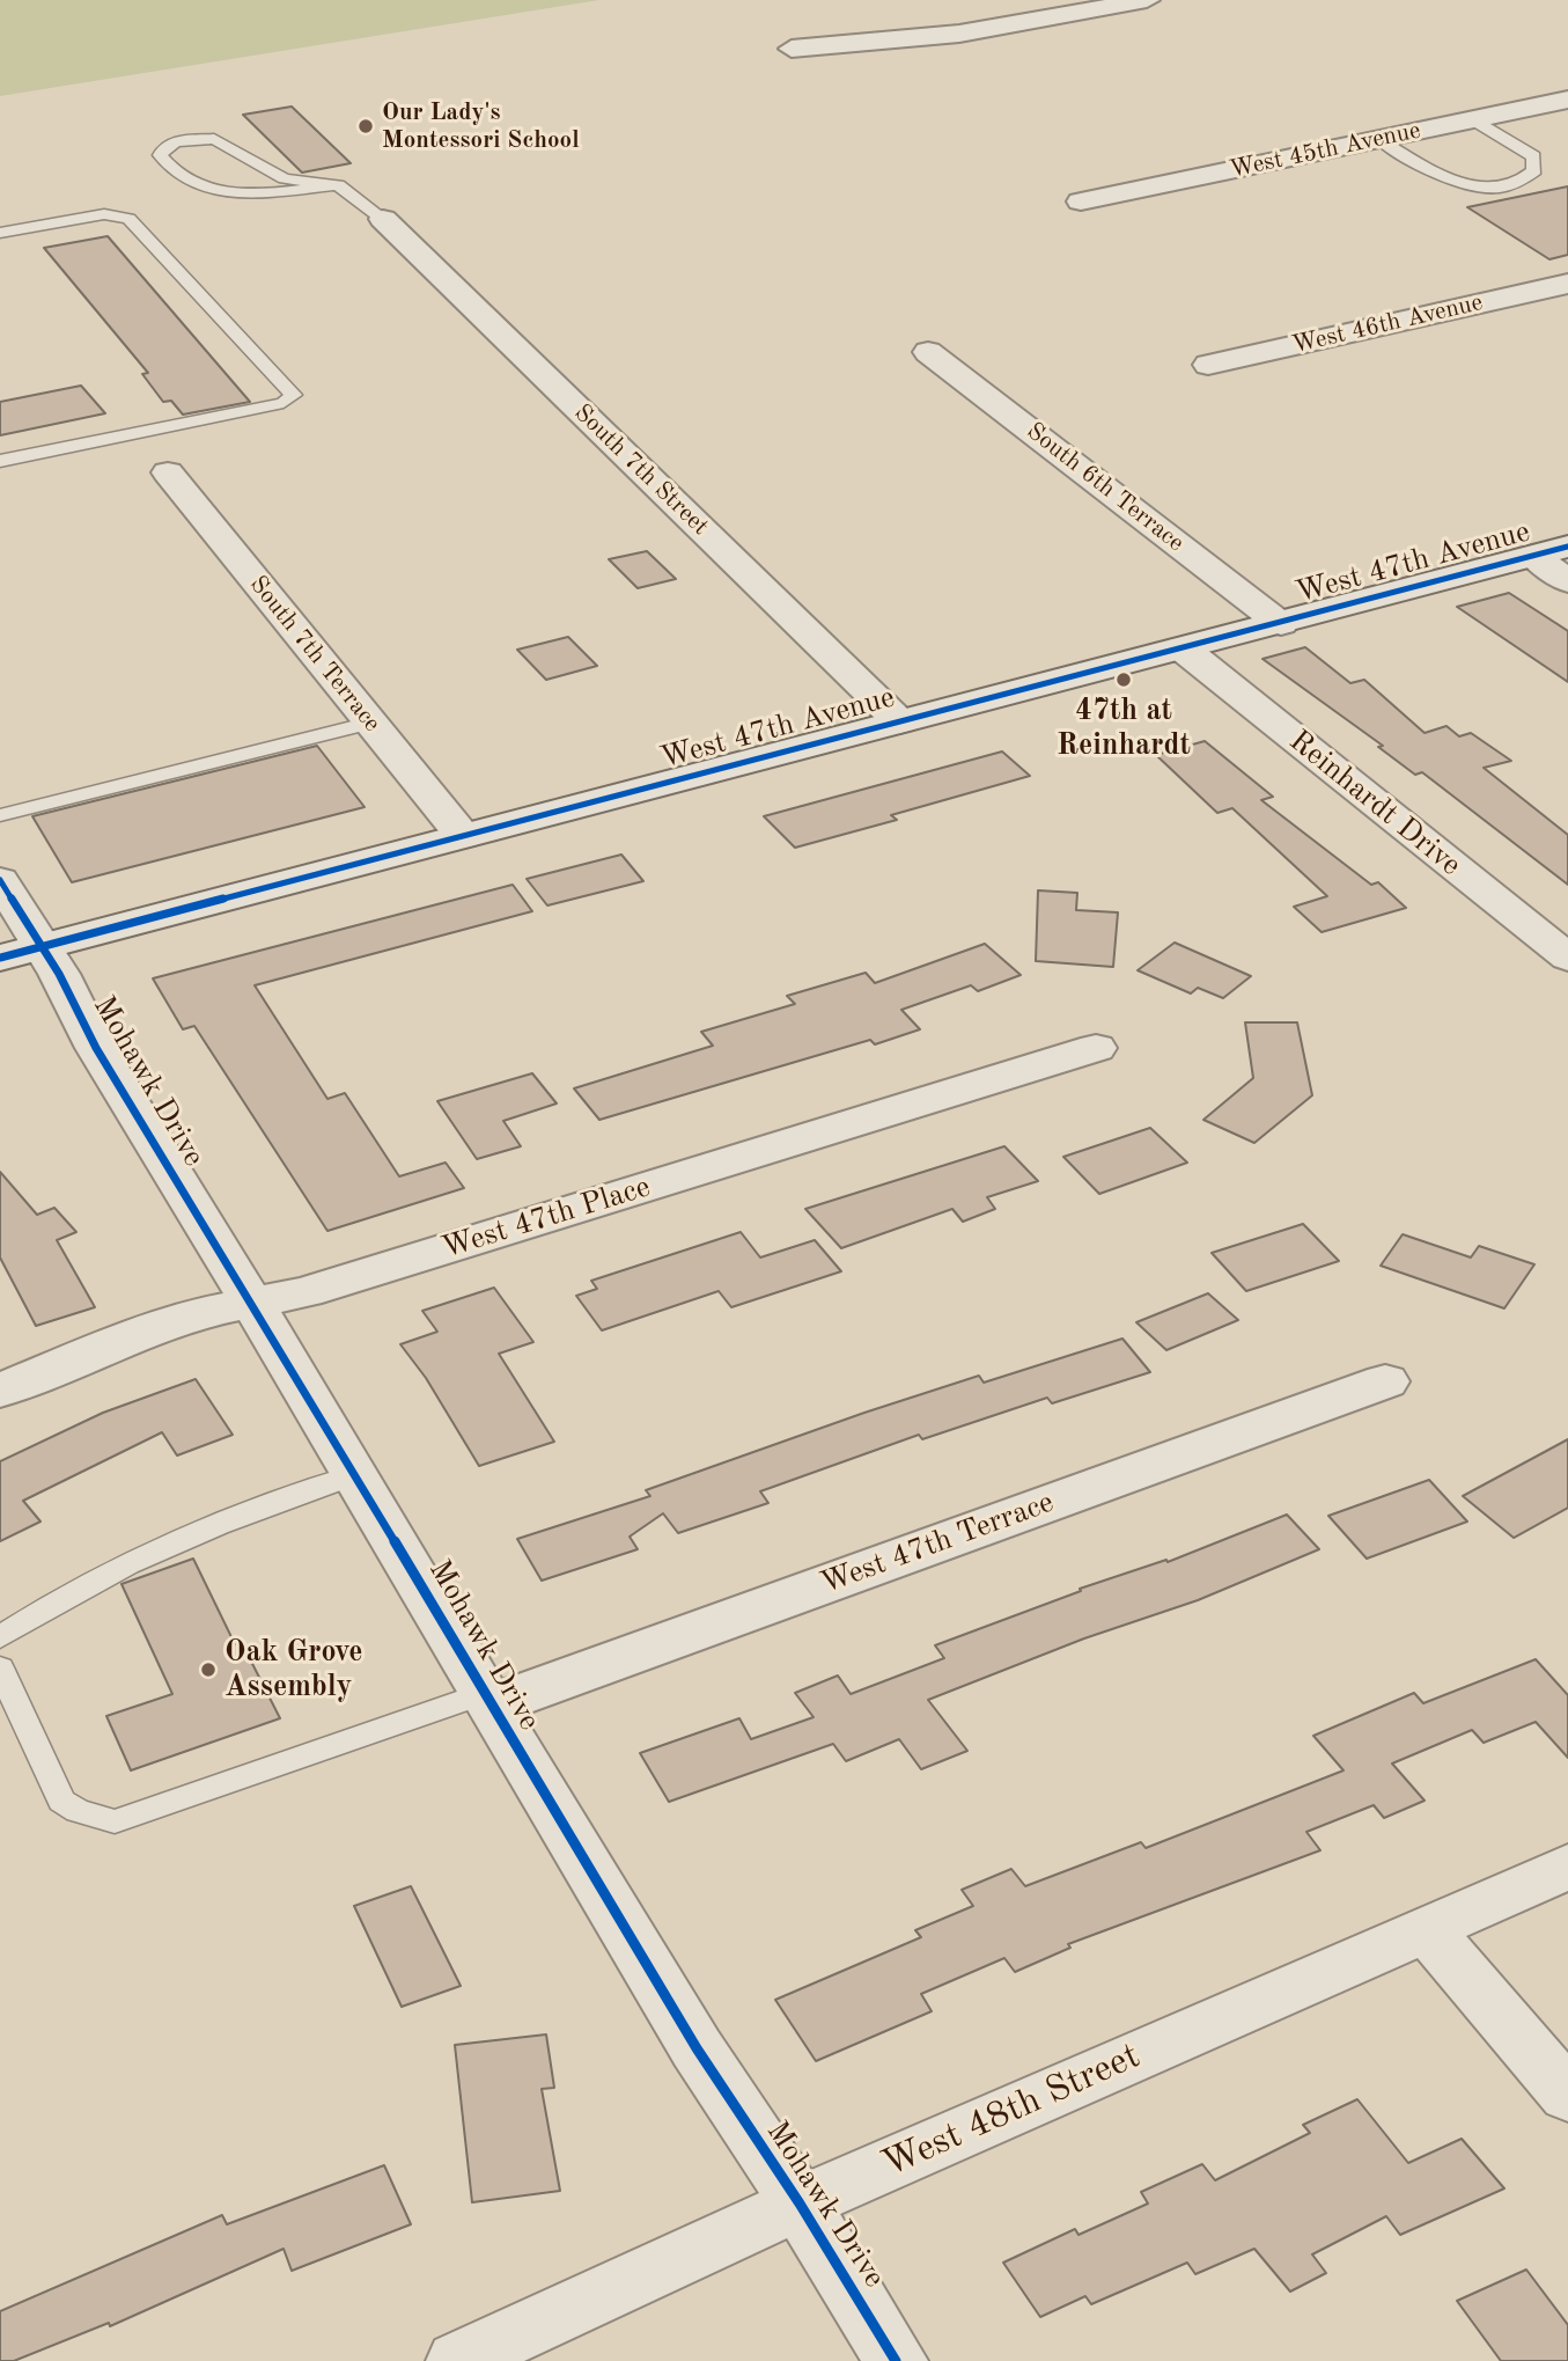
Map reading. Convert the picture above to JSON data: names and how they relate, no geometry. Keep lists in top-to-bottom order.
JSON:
{
  "streets": {
    "street": [
      "West 45th Avenue",
      "West 46th Avenue",
      "South 7th Street",
      "South 6th Terrace",
      "West 47th Avenue",
      "South 7th Terrace",
      "Reinhardt Drive",
      "Mohawk Drive",
      "West 47th Place",
      "West 47th Terrace",
      "West 48th Street"
    ]
  },
  "crossings": [
    ["South 7th Street", "West 47th Avenue"],
    ["South 6th Terrace", "West 47th Avenue"],
    ["West 47th Avenue", "South 7th Terrace"],
    ["West 47th Avenue", "Reinhardt Drive"],
    ["West 47th Avenue", "Mohawk Drive"],
    ["Mohawk Drive", "West 47th Place"],
    ["Mohawk Drive", "West 47th Terrace"],
    ["Mohawk Drive", "West 48th Street"]
  ],
  "places": ["Our Lady's Montessori School", "47th at Reinhardt", "Oak Grove Assembly"]
}
